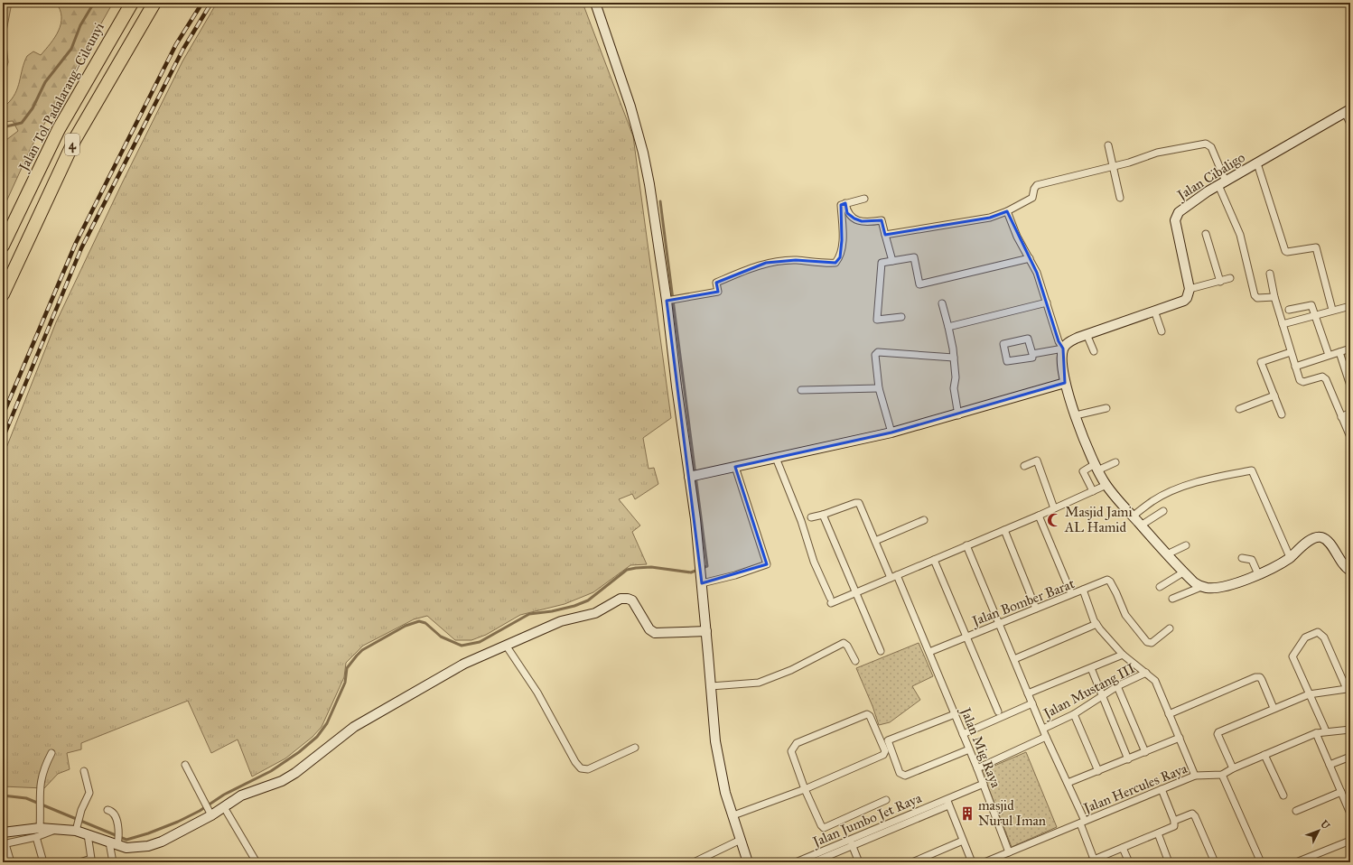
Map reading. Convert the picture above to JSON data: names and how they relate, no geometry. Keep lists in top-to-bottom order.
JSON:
{
  "streets": {
    "highway": ["Jalan Tol Padalarang–Cileunyi", "4"],
    "street": [
      "Jalan Cibaligo",
      "Jalan Bomber Barat",
      "Jalan Mustang III",
      "Jalan Mig Raya",
      "Jalan Hercules Raya",
      "Jalan Jumbo Jet Raya"
    ]
  },
  "crossings": [
    ["Jalan Bomber Barat", "Jalan Mustang III"],
    ["Jalan Bomber Barat", "Jalan Mig Raya"],
    ["Jalan Bomber Barat", "Jalan Hercules Raya"],
    ["Jalan Mig Raya", "Jalan Hercules Raya"],
    ["Jalan Mig Raya", "Jalan Jumbo Jet Raya"]
  ],
  "places": {
    "mosque": ["Masjid Jami AL Hamid"],
    "building": ["masjid Nurul Iman"]
  },
  "north": "top right"
}
